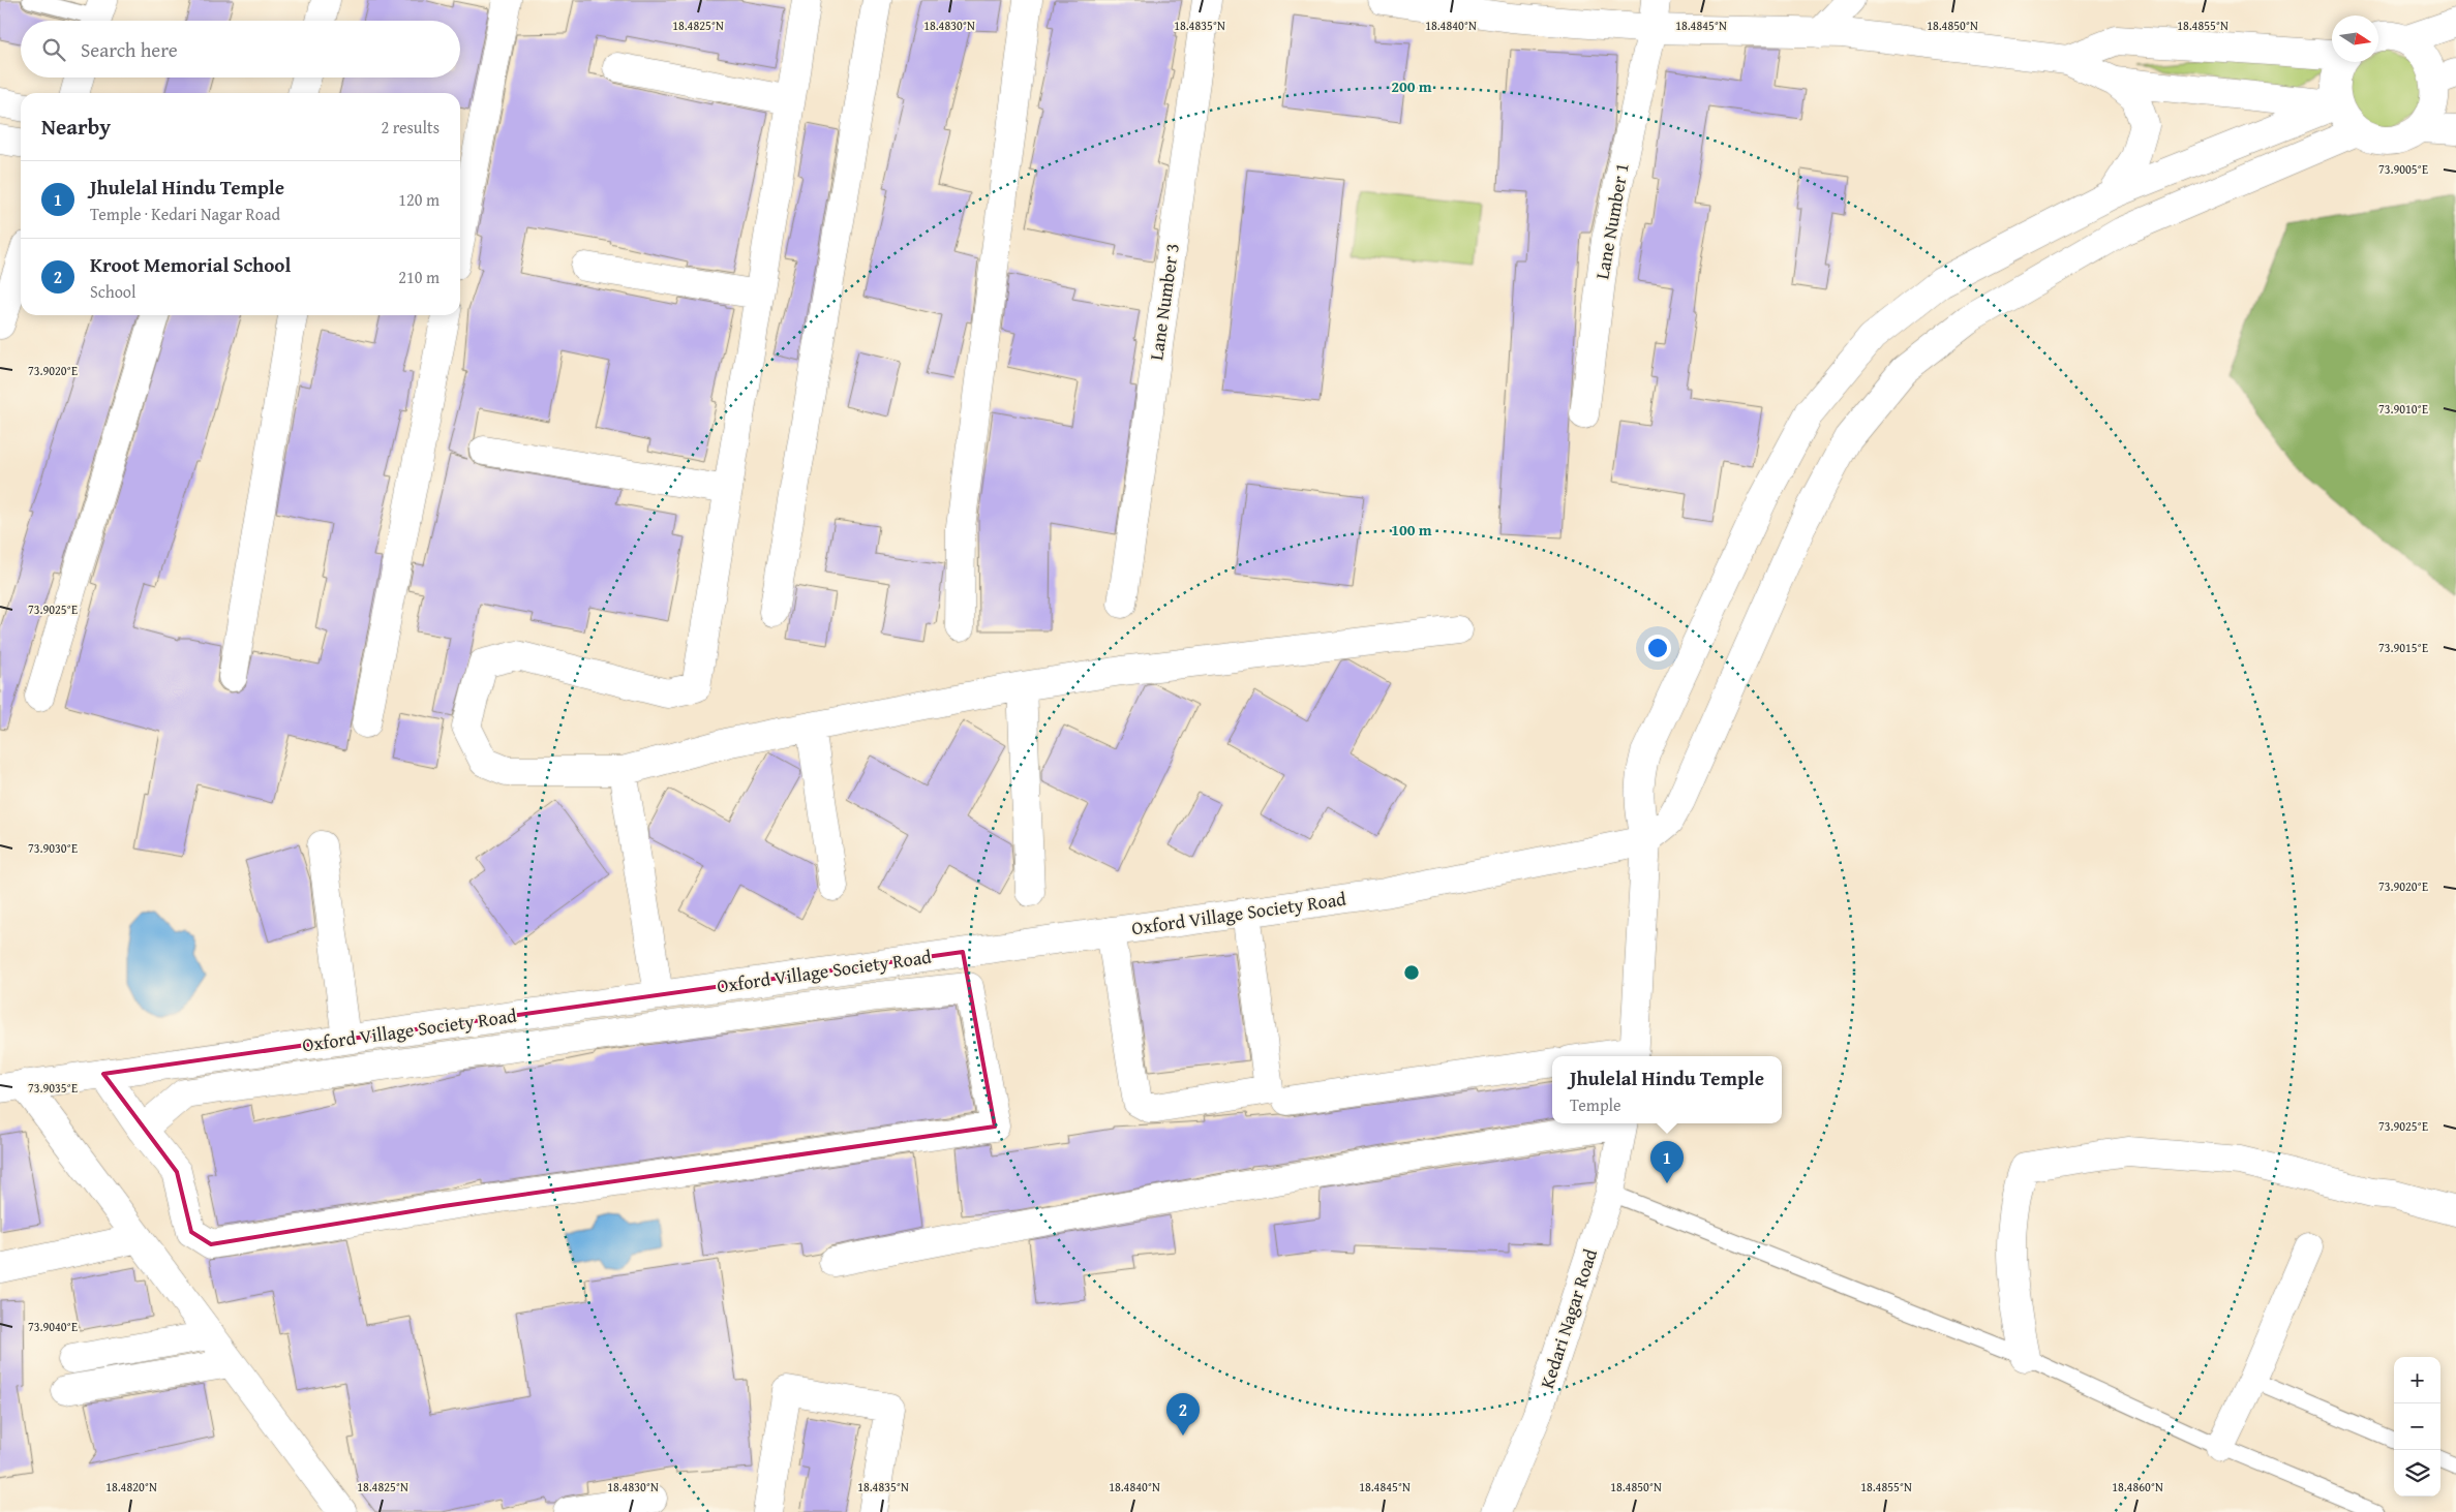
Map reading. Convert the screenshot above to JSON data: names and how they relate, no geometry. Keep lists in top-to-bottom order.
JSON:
{
  "streets": {
    "street": [
      "Lane Number 1",
      "Lane Number 3",
      "Oxford Village Society Road",
      "Kedari Nagar Road"
    ]
  },
  "north": "right",
  "page": {
    "search": "Search here",
    "heading": ["Nearby", "2 results"],
    "list": [
      {
        "mark": "1",
        "name": "Jhulelal Hindu Temple",
        "note": "Temple · Kedari Nagar Road",
        "value": "120 m"
      },
      {
        "mark": "2",
        "name": "Kroot Memorial School",
        "note": "School",
        "value": "210 m"
      }
    ],
    "popup": ["Jhulelal Hindu Temple", "Temple"],
    "pins": ["1", "2"],
    "map_buttons": ["+", "−"]
  },
  "coordinates": [
    "18.4825°N",
    "18.4830°N",
    "18.4835°N",
    "18.4840°N",
    "18.4845°N",
    "18.4850°N",
    "18.4855°N",
    "73.9005°E",
    "73.9020°E",
    "73.9010°E",
    "73.9025°E",
    "73.9015°E",
    "73.9030°E",
    "73.9035°E",
    "73.9040°E",
    "18.4820°N",
    "18.4860°N"
  ],
  "rings": ["200 m", "100 m"]
}
